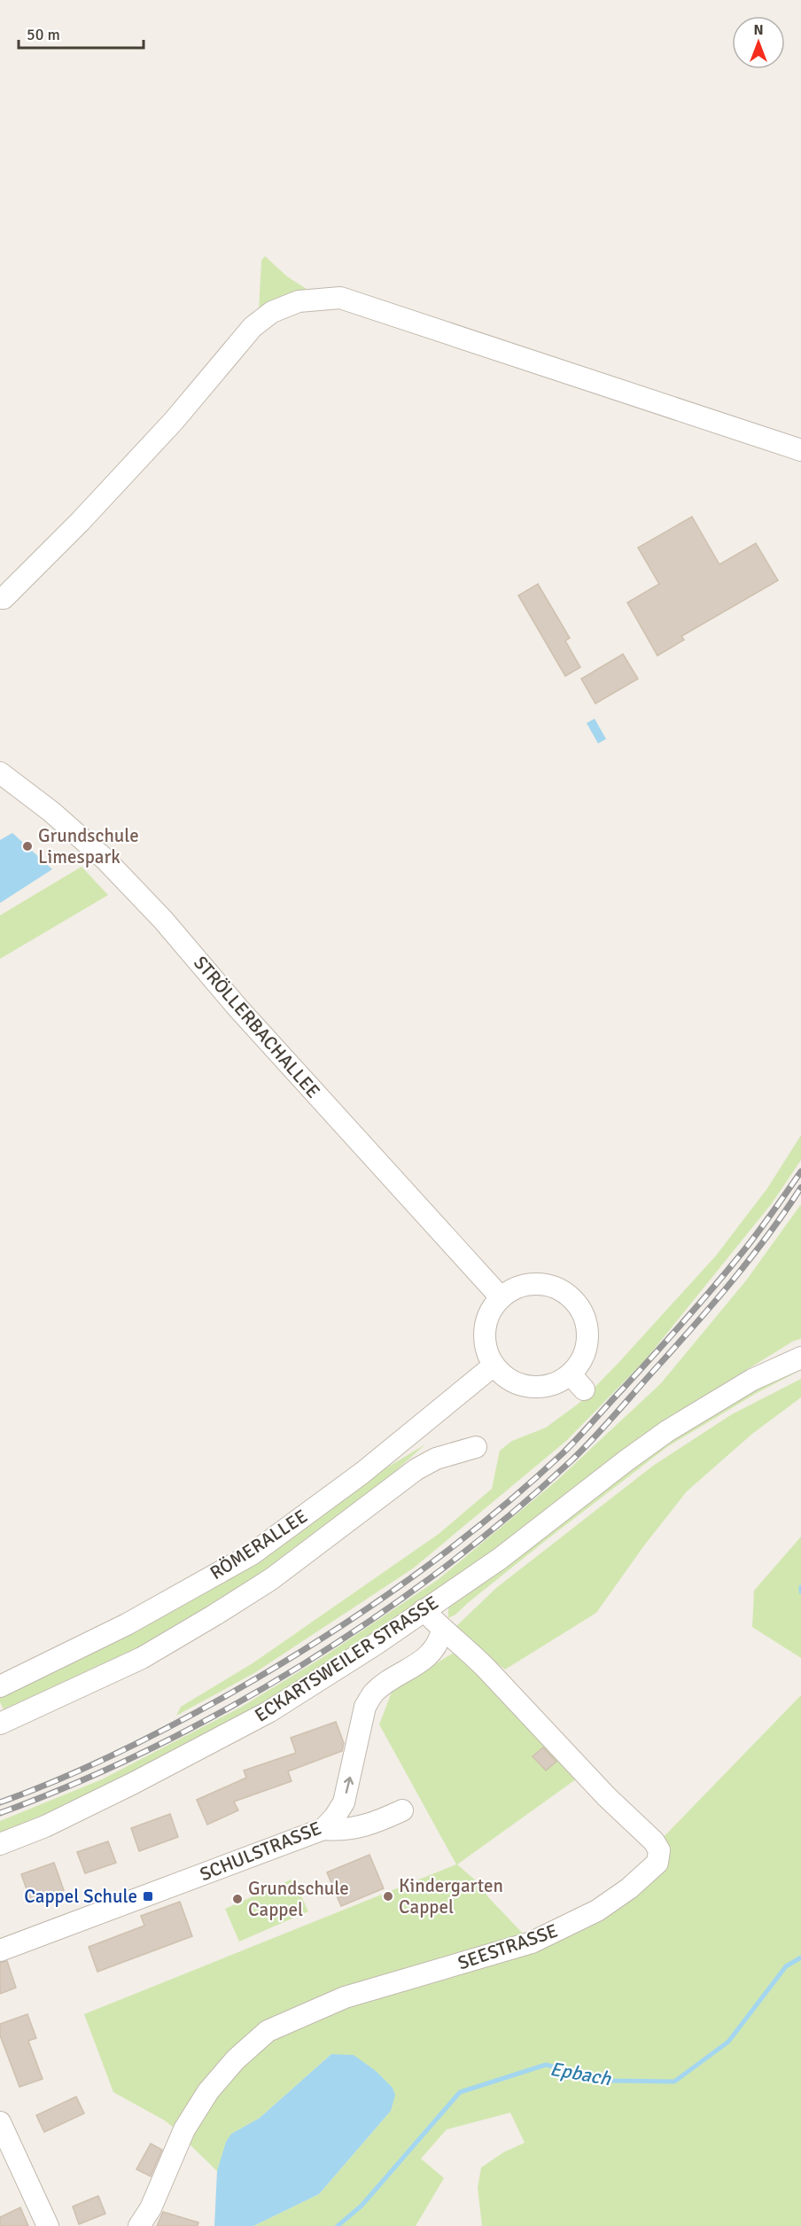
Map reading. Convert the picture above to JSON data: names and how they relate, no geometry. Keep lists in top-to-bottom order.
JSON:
{
  "streets": {
    "street": [
      "STRÖLLERBACHALLEE",
      "RÖMERALLEE",
      "ECKARTSWEILER STRASSE",
      "SCHULSTRASSE",
      "SEESTRASSE"
    ]
  },
  "crossings": [
    ["STRÖLLERBACHALLEE", "RÖMERALLEE"],
    ["ECKARTSWEILER STRASSE", "SEESTRASSE"],
    ["SCHULSTRASSE", "SEESTRASSE"]
  ],
  "one_way": ["SCHULSTRASSE"],
  "water": ["Epbach"],
  "places": {
    "other": ["Grundschule Limespark", "Kindergarten Cappel", "Grundschule Cappel"],
    "transit": ["Cappel Schule"]
  },
  "scale_bar": "50 m",
  "north": "top"
}
